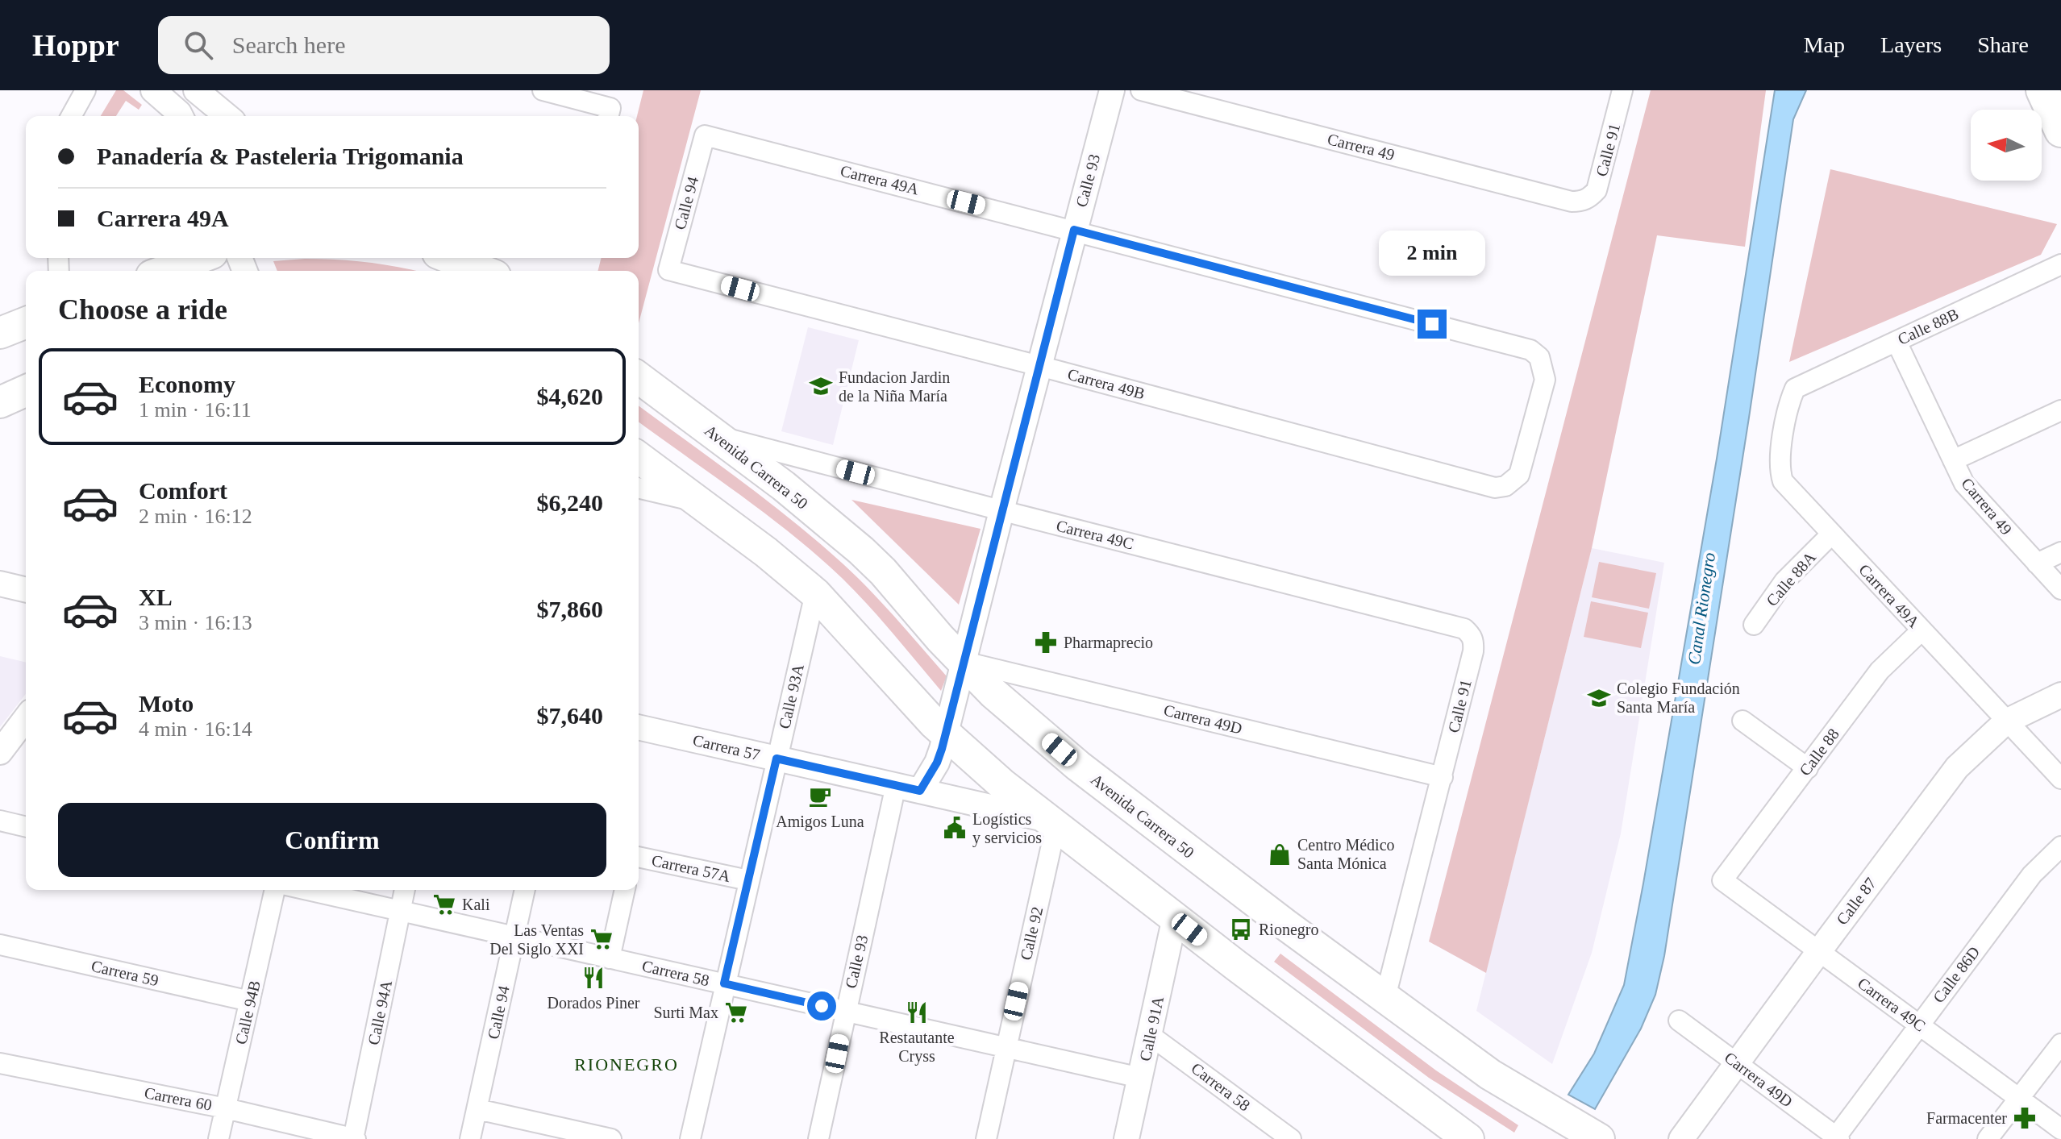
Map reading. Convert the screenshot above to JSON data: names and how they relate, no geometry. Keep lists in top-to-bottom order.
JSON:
{
  "streets": {
    "main road": ["Avenida Carrera 50"],
    "street": [
      "Carrera 49",
      "Calle 91",
      "Carrera 49A",
      "Calle 93",
      "Calle 94",
      "Calle 88B",
      "Carrera 49B",
      "Carrera 49C",
      "Calle 88A",
      "Calle 93A",
      "Carrera 49D",
      "Carrera 57",
      "Calle 88",
      "Carrera 57A",
      "Calle 87",
      "Calle 92",
      "Carrera 59",
      "Carrera 58",
      "Calle 86D",
      "Calle 94B",
      "Calle 94A",
      "Calle 91A",
      "Carrera 60"
    ]
  },
  "crossings": [
    ["Carrera 49", "Calle 91"],
    ["Carrera 49", "Calle 88B"],
    ["Calle 91", "Avenida Carrera 50"],
    ["Calle 91", "Carrera 49C"],
    ["Calle 91", "Carrera 49D"],
    ["Carrera 49A", "Calle 93"],
    ["Carrera 49A", "Calle 94"],
    ["Carrera 49A", "Calle 88B"],
    ["Carrera 49A", "Carrera 49B"],
    ["Carrera 49A", "Calle 88A"],
    ["Carrera 49A", "Calle 88"],
    ["Carrera 49A", "Calle 87"],
    ["Calle 93", "Carrera 49B"],
    ["Calle 93", "Avenida Carrera 50"],
    ["Calle 93", "Carrera 49C"],
    ["Calle 93", "Carrera 49D"],
    ["Calle 93", "Carrera 57"],
    ["Calle 93", "Carrera 58"],
    ["Calle 94", "Carrera 49B"],
    ["Calle 94", "Carrera 58"],
    ["Avenida Carrera 50", "Carrera 49C"],
    ["Avenida Carrera 50", "Carrera 49D"],
    ["Carrera 49C", "Calle 88"],
    ["Carrera 49C", "Calle 87"],
    ["Carrera 49C", "Calle 86D"],
    ["Calle 93A", "Carrera 57"],
    ["Calle 93A", "Carrera 57A"],
    ["Calle 93A", "Carrera 58"],
    ["Carrera 49D", "Calle 87"],
    ["Carrera 49D", "Calle 86D"],
    ["Carrera 57", "Calle 92"],
    ["Calle 92", "Carrera 58"],
    ["Carrera 59", "Calle 94B"],
    ["Carrera 58", "Calle 94A"],
    ["Carrera 58", "Calle 91A"],
    ["Calle 94B", "Carrera 60"],
    ["Calle 94A", "Carrera 60"]
  ],
  "districts": ["RIONEGRO"],
  "water": ["Canal Rionegro"],
  "places": {
    "school or university": ["Fundacion Jardin de la Niña María", "Colegio Fundación Santa María"],
    "pharmacy": ["Pharmaprecio", "Farmacenter"],
    "cafe": ["Amigos Luna"],
    "public building": ["Logístics y servicios"],
    "shop": ["Centro Médico Santa Mónica"],
    "supermarket": ["Kali", "Las Ventas Del Siglo XXI", "Surti Max"],
    "bus stop": ["Rionegro"],
    "restaurant": ["Dorados Piner", "Restautante Cryss"]
  },
  "north": "left",
  "page": {
    "header": "Hoppr",
    "search": "Search here",
    "nav": ["Map", "Layers", "Share"],
    "banner": ["Panadería & Pasteleria Trigomania", "Carrera 49A"],
    "bubble": "2 min",
    "heading": "Choose a ride",
    "list": [
      {
        "name": "Economy",
        "note": "1 min · 16:11",
        "value": "$4,620"
      },
      {
        "name": "Comfort",
        "note": "2 min · 16:12",
        "value": "$6,240"
      },
      {
        "name": "XL",
        "note": "3 min · 16:13",
        "value": "$7,860"
      },
      {
        "name": "Moto",
        "note": "4 min · 16:14",
        "value": "$7,640"
      }
    ],
    "buttons": "Confirm"
  }
}
